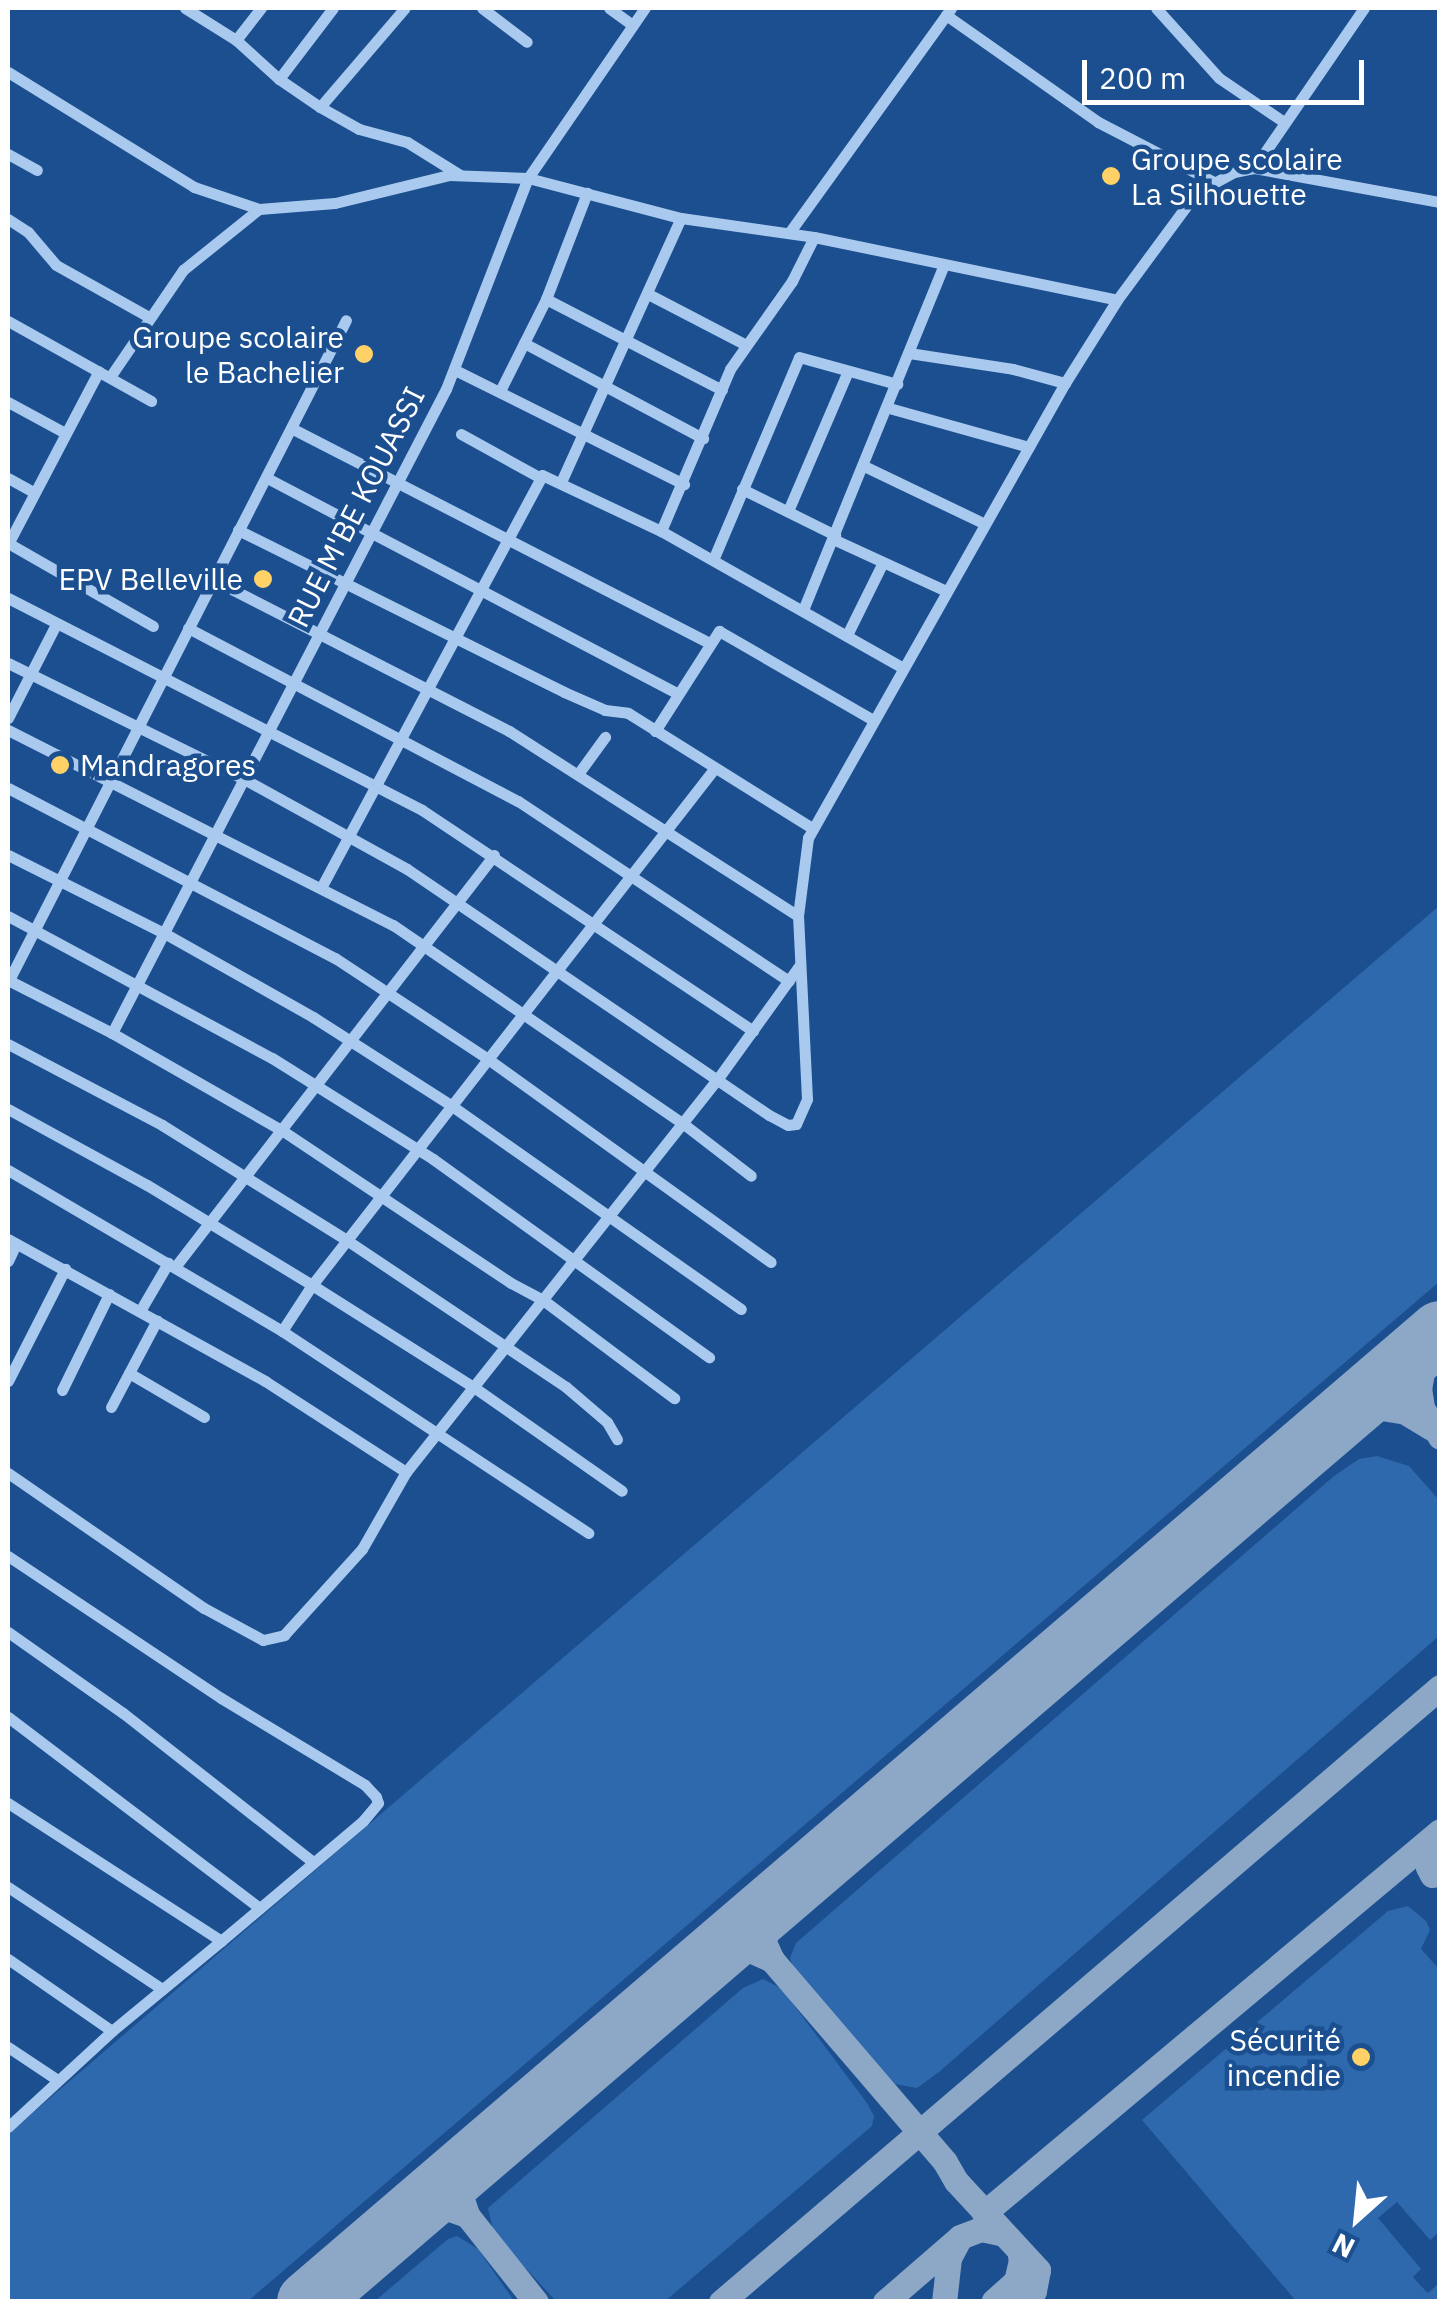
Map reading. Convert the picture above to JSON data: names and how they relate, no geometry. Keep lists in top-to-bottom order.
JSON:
{
  "streets": {
    "street": ["RUE M'BE KOUASSI"]
  },
  "places": [
    "Groupe scolaire La Silhouette",
    "Groupe scolaire le Bachelier",
    "EPV Belleville",
    "Mandragores",
    "Sécurité incendie"
  ],
  "scale_bar": "200 m",
  "north": "bottom left"
}
